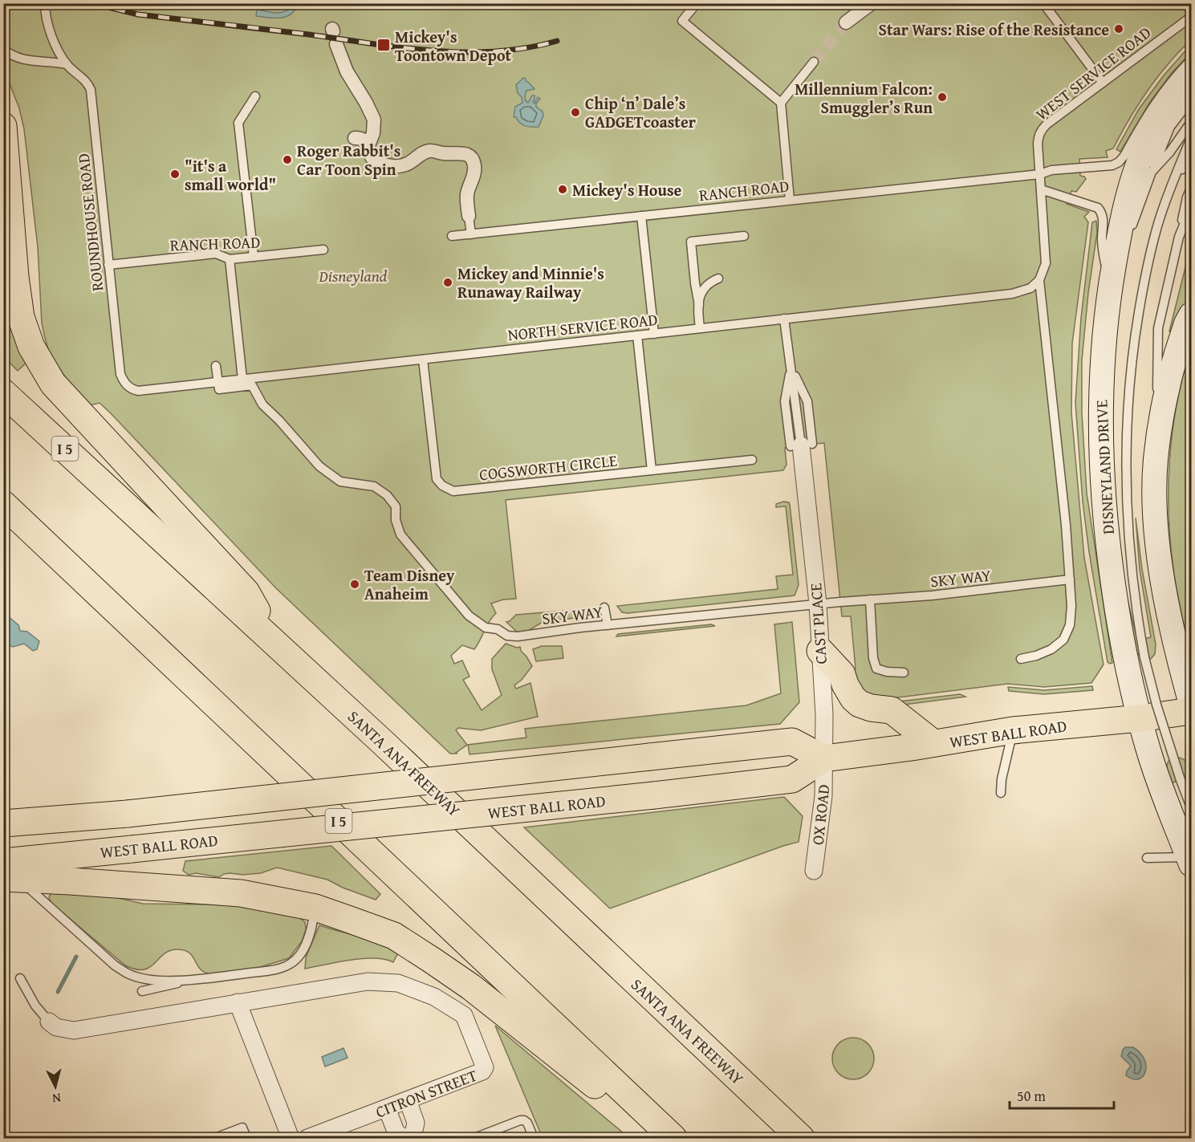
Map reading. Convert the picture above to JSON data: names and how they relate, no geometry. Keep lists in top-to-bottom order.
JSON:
{
  "streets": {
    "main road": [
      "I 5",
      "DISNEYLAND DRIVE",
      "WEST BALL ROAD",
      "SANTA ANA FREEWAY"
    ],
    "street": ["CAST PLACE", "OX ROAD", "CITRON STREET"],
    "lane": [
      "WEST SERVICE ROAD",
      "RANCH ROAD",
      "ROUNDHOUSE ROAD",
      "NORTH SERVICE ROAD",
      "COGSWORTH CIRCLE",
      "SKY WAY"
    ]
  },
  "crossings": [
    ["WEST SERVICE ROAD", "RANCH ROAD"],
    ["WEST SERVICE ROAD", "NORTH SERVICE ROAD"],
    ["WEST SERVICE ROAD", "SKY WAY"],
    ["RANCH ROAD", "ROUNDHOUSE ROAD"],
    ["ROUNDHOUSE ROAD", "NORTH SERVICE ROAD"],
    ["NORTH SERVICE ROAD", "COGSWORTH CIRCLE"],
    ["NORTH SERVICE ROAD", "SKY WAY"],
    ["NORTH SERVICE ROAD", "CAST PLACE"],
    ["DISNEYLAND DRIVE", "WEST BALL ROAD"],
    ["SKY WAY", "CAST PLACE"],
    ["CAST PLACE", "WEST BALL ROAD"],
    ["CAST PLACE", "OX ROAD"],
    ["WEST BALL ROAD", "OX ROAD"]
  ],
  "parks": ["Disneyland"],
  "places": {
    "other": [
      "Star Wars: Rise of the Resistance",
      "Millennium Falcon: Smuggler’s Run",
      "Chip ‘n’ Dale’s GADGETcoaster",
      "Roger Rabbit's Car Toon Spin",
      "\"it's a small world\"",
      "Mickey's House",
      "Mickey and Minnie's Runaway Railway",
      "Team Disney Anaheim"
    ],
    "transit": ["Mickey's Toontown Depot"]
  },
  "scale_bar": "50 m",
  "north": "bottom"
}
